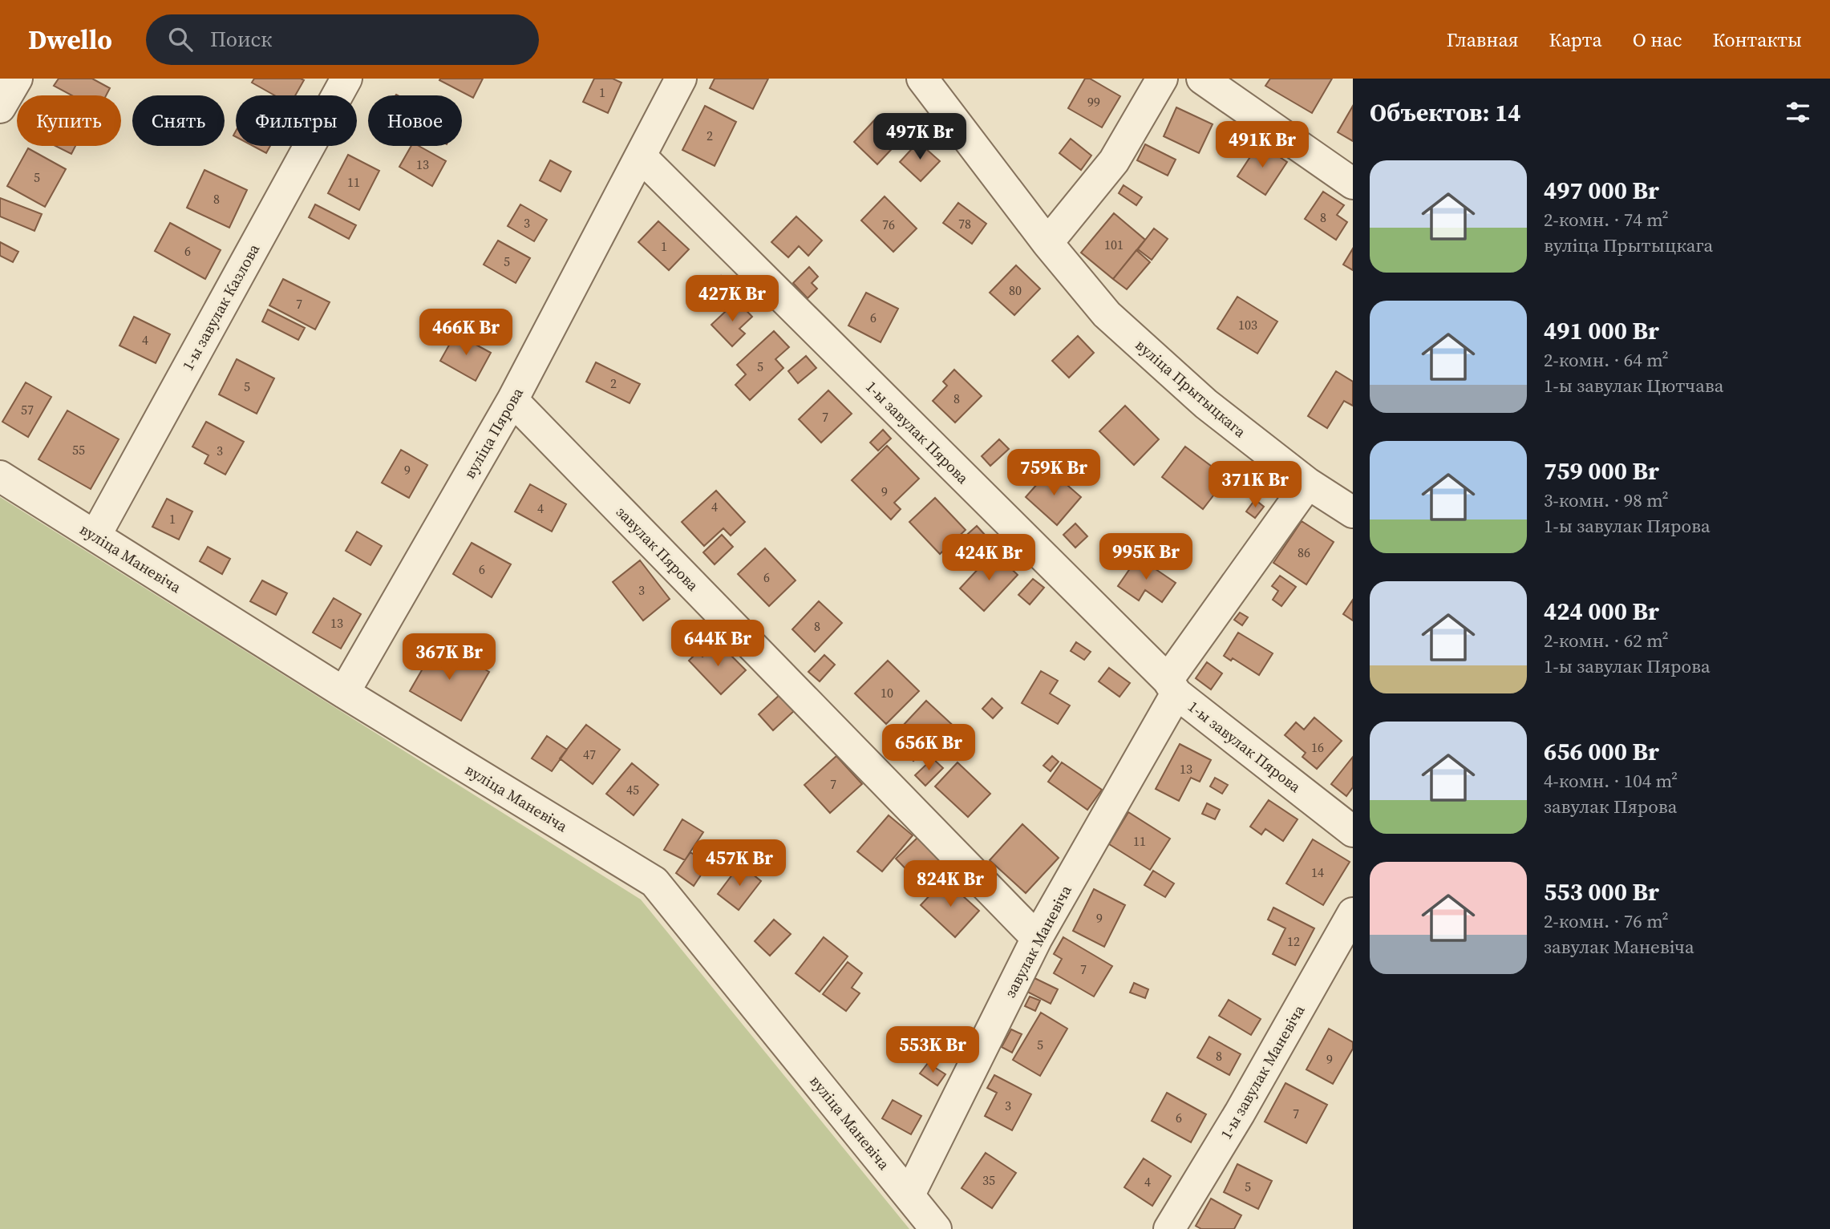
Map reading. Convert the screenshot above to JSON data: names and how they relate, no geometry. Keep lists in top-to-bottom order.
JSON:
{
  "streets": {
    "street": [
      "1-ы завулак Казлова",
      "вуліца Прытыцкага",
      "1-ы завулак Пярова",
      "вуліца Пярова",
      "завулак Пярова",
      "вуліца Маневіча",
      "завулак Маневіча",
      "1-ы завулак Маневіча"
    ]
  },
  "crossings": [
    ["1-ы завулак Казлова", "вуліца Маневіча"],
    ["вуліца Прытыцкага", "завулак Маневіча"],
    ["1-ы завулак Пярова", "вуліца Пярова"],
    ["1-ы завулак Пярова", "завулак Маневіча"],
    ["вуліца Пярова", "завулак Пярова"],
    ["вуліца Пярова", "вуліца Маневіча"],
    ["завулак Пярова", "завулак Маневіча"],
    ["вуліца Маневіча", "завулак Маневіча"]
  ],
  "house_numbers": [
    "1",
    "99",
    "2",
    "13",
    "5",
    "11",
    "8",
    "8",
    "3",
    "78",
    "76",
    "101",
    "1",
    "6",
    "5",
    "80",
    "7",
    "6",
    "103",
    "4",
    "5",
    "2",
    "5",
    "8",
    "57",
    "7",
    "55",
    "3",
    "9",
    "9",
    "4",
    "4",
    "1",
    "86",
    "6",
    "6",
    "3",
    "13",
    "8",
    "10",
    "16",
    "47",
    "13",
    "7",
    "45",
    "11",
    "14",
    "9",
    "12",
    "7",
    "5",
    "8",
    "9",
    "3",
    "7",
    "6",
    "35",
    "4",
    "5"
  ],
  "page": {
    "header": "Dwello",
    "search": "Поиск",
    "nav": [
      "Главная",
      "Карта",
      "О нас",
      "Контакты"
    ],
    "heading": "Объектов: 14",
    "chip": [
      "Купить",
      "Снять",
      "Фильтры",
      "Новое"
    ],
    "price": [
      "497K Br",
      "491K Br",
      "427K Br",
      "466K Br",
      "759K Br",
      "371K Br",
      "995K Br",
      "424K Br",
      "644K Br",
      "367K Br",
      "656K Br",
      "457K Br",
      "824K Br",
      "553K Br"
    ],
    "list": [
      {
        "name": "497 000 Br",
        "note": "2-комн. · 74 m² · вуліца Прытыцкага"
      },
      {
        "name": "491 000 Br",
        "note": "2-комн. · 64 m² · 1-ы завулак Цютчава"
      },
      {
        "name": "759 000 Br",
        "note": "3-комн. · 98 m² · 1-ы завулак Пярова"
      },
      {
        "name": "424 000 Br",
        "note": "2-комн. · 62 m² · 1-ы завулак Пярова"
      },
      {
        "name": "656 000 Br",
        "note": "4-комн. · 104 m² · завулак Пярова"
      },
      {
        "name": "553 000 Br",
        "note": "2-комн. · 76 m² · завулак Маневіча"
      }
    ]
  }
}
